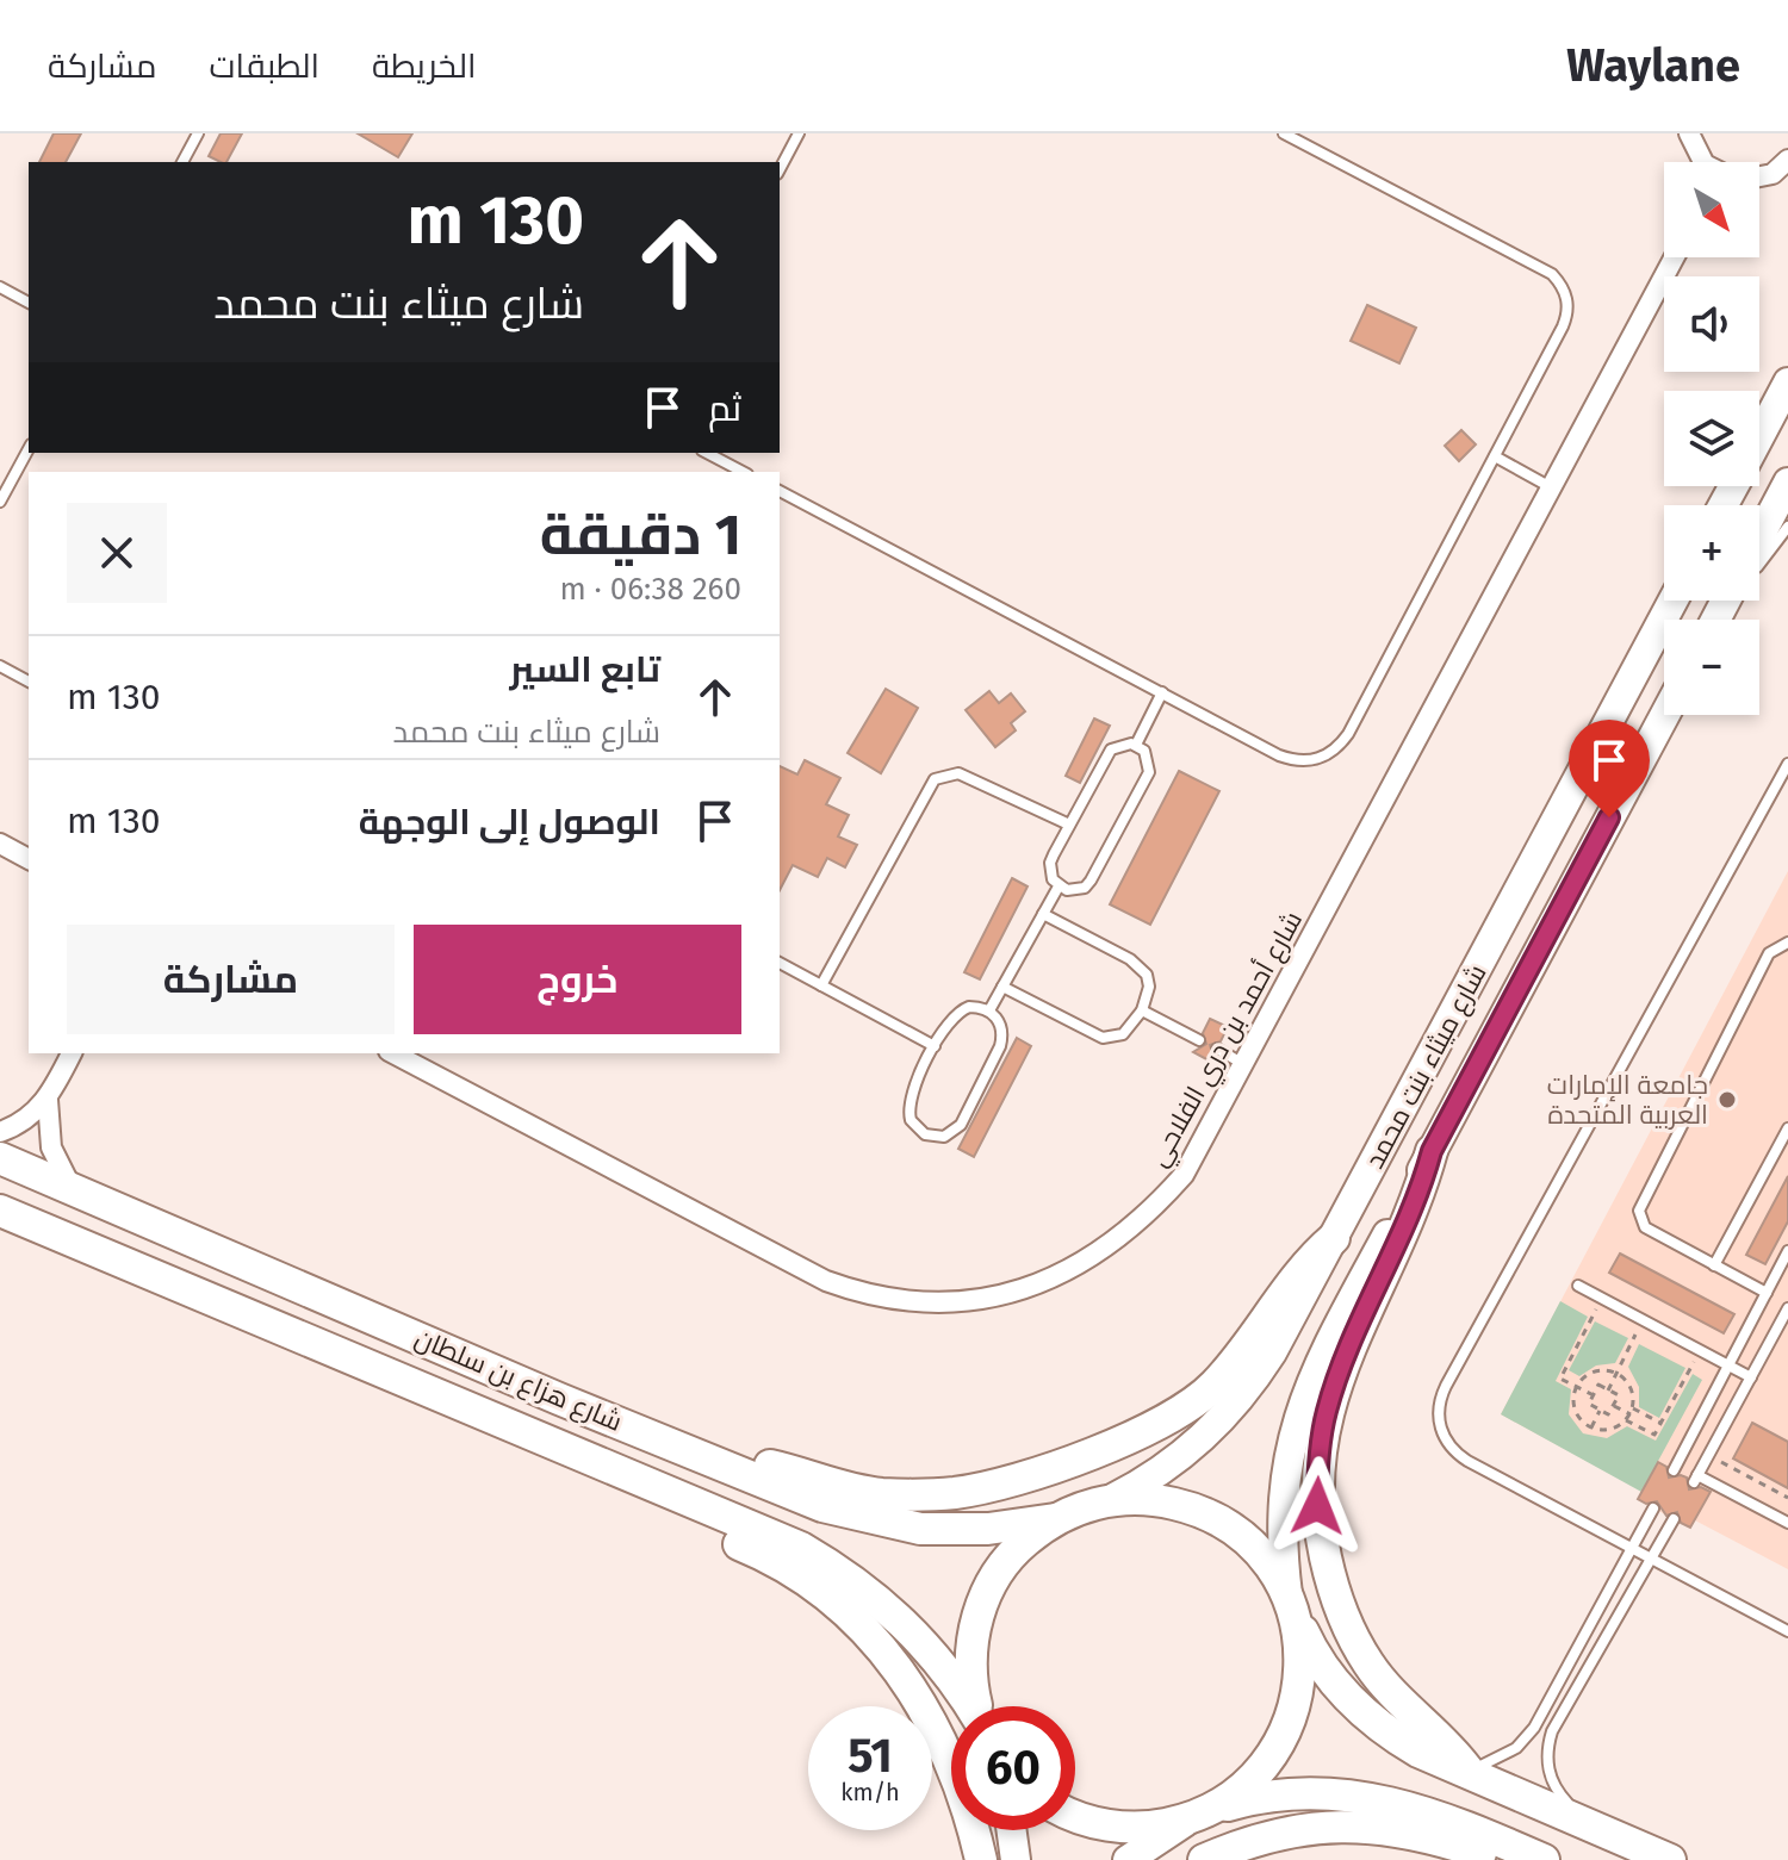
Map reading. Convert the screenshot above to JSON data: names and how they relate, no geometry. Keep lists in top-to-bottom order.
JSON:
{
  "streets": {
    "main road": ["شارع ميثاء بنت محمد", "شارع هزاع بن سلطان"],
    "street": ["شارع أحمد بن دري الفلاحي"]
  },
  "places": ["جامعة الإمارات العربية المتحدة"],
  "north": "bottom right",
  "page": {
    "header": "Waylane",
    "nav": ["الخريطة", "الطبقات", "مشاركة"],
    "map_buttons": ["+", "−"],
    "turn": ["130 m", "شارع ميثاء بنت محمد"],
    "then": "ثم",
    "heading": ["1 دقيقة", "260 m · 06:38"],
    "list": [
      {
        "name": "تابع السير",
        "note": "شارع ميثاء بنت محمد",
        "value": "130 m"
      },
      {
        "name": "الوصول إلى الوجهة",
        "value": "130 m"
      }
    ],
    "buttons": ["خروج", "مشاركة"],
    "speed": "51 km/h",
    "limit": "60"
  }
}
